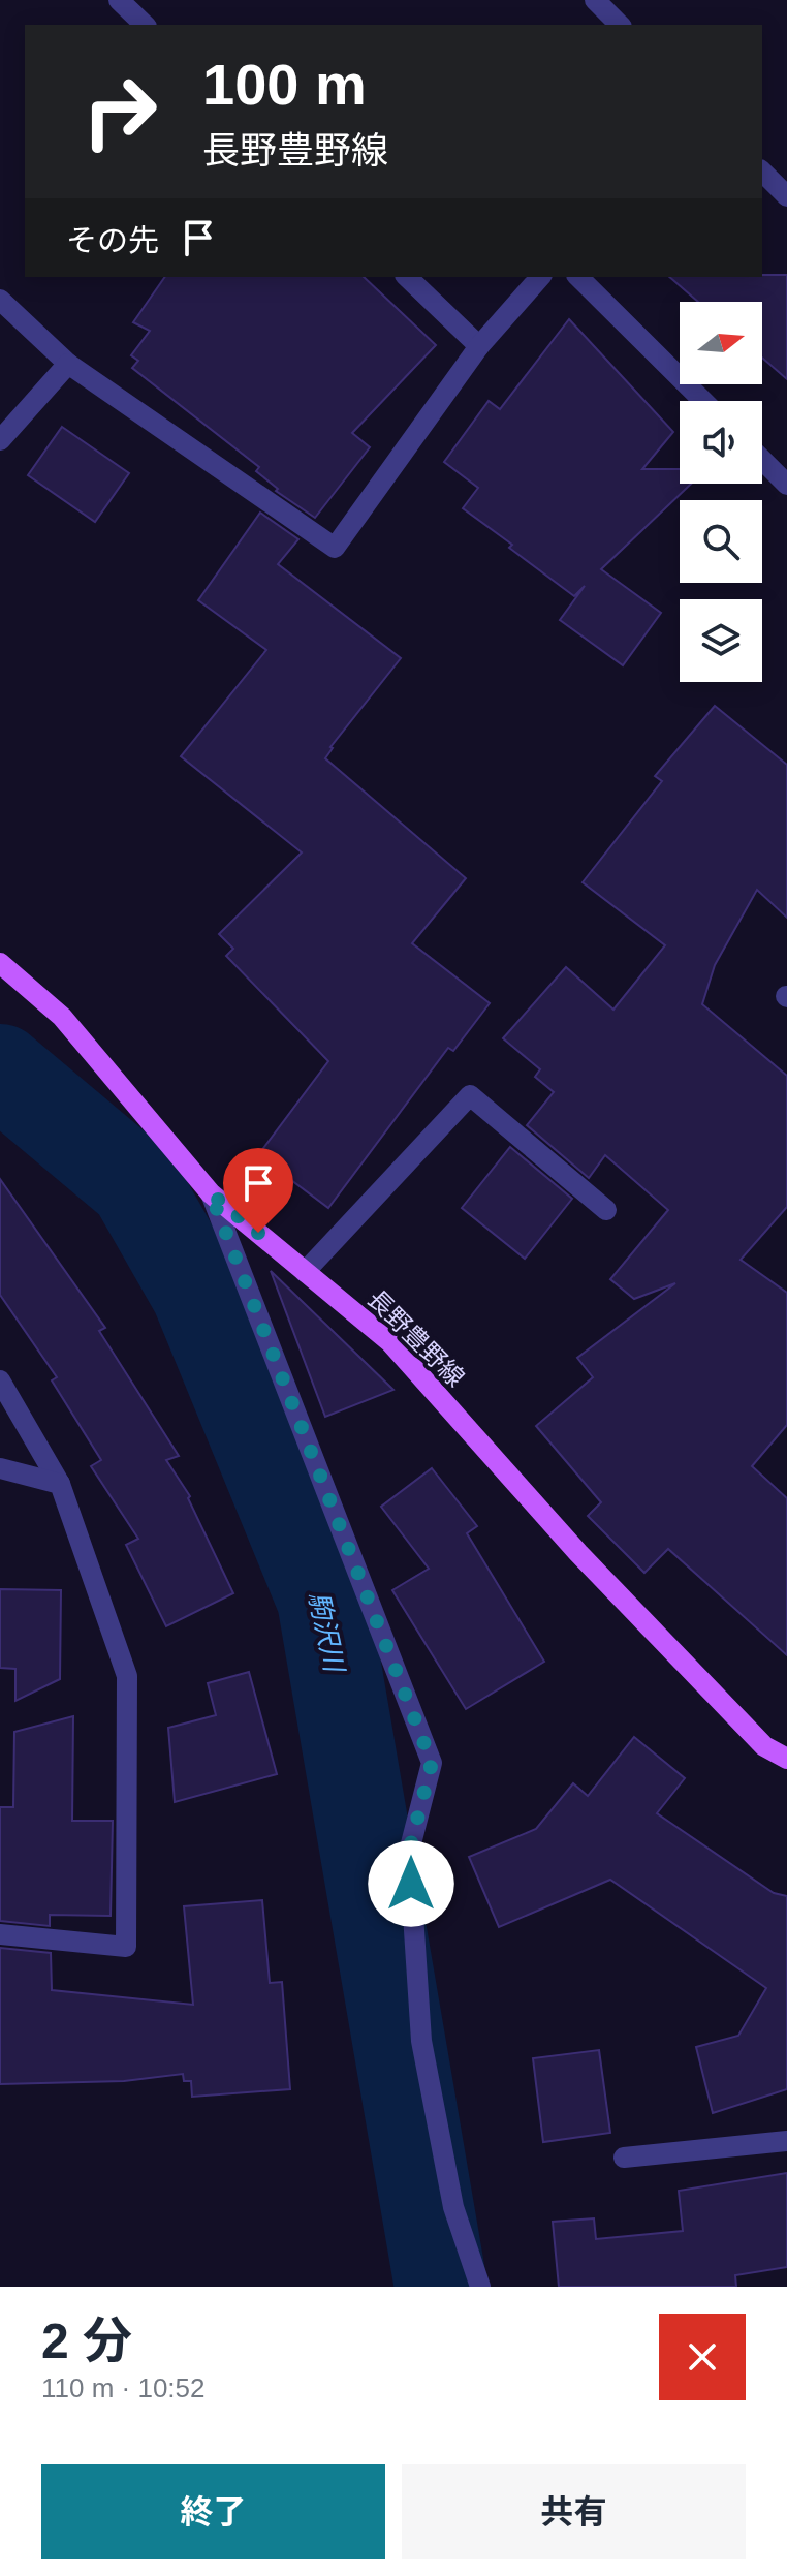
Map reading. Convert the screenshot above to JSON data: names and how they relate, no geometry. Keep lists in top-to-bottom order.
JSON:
{
  "streets": {
    "main road": ["長野豊野線"]
  },
  "water": ["駒沢川"],
  "north": "right",
  "page": {
    "turn": ["100 m", "長野豊野線"],
    "then": "その先",
    "heading": ["2 分", "110 m · 10:52"],
    "buttons": ["終了", "共有"]
  }
}
